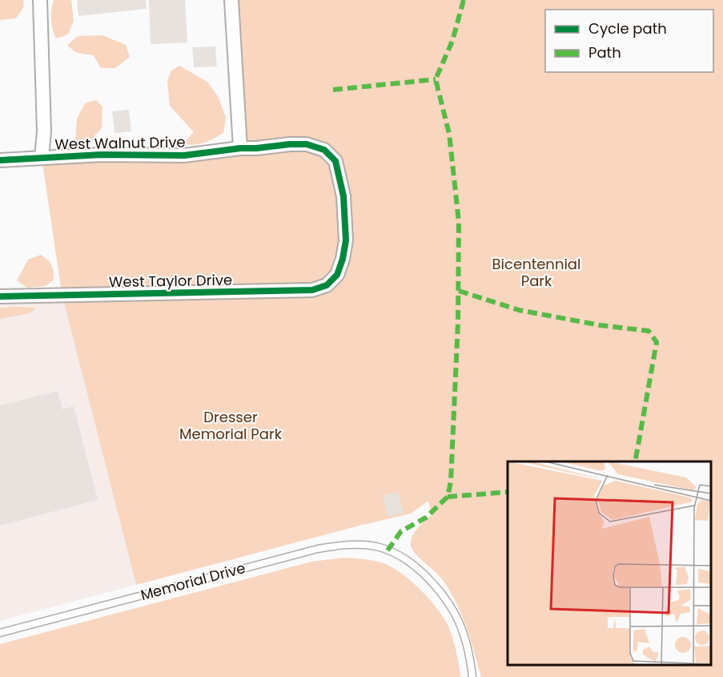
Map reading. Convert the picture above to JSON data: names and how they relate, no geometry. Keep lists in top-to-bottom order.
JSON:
{
  "streets": {
    "street": ["West Walnut Drive", "West Taylor Drive"],
    "lane": ["Memorial Drive"]
  },
  "crossings": [
    ["West Walnut Drive", "West Taylor Drive"]
  ],
  "parks": ["Bicentennial Park", "Dresser Memorial Park"],
  "legend": ["Cycle path", "Path"]
}
